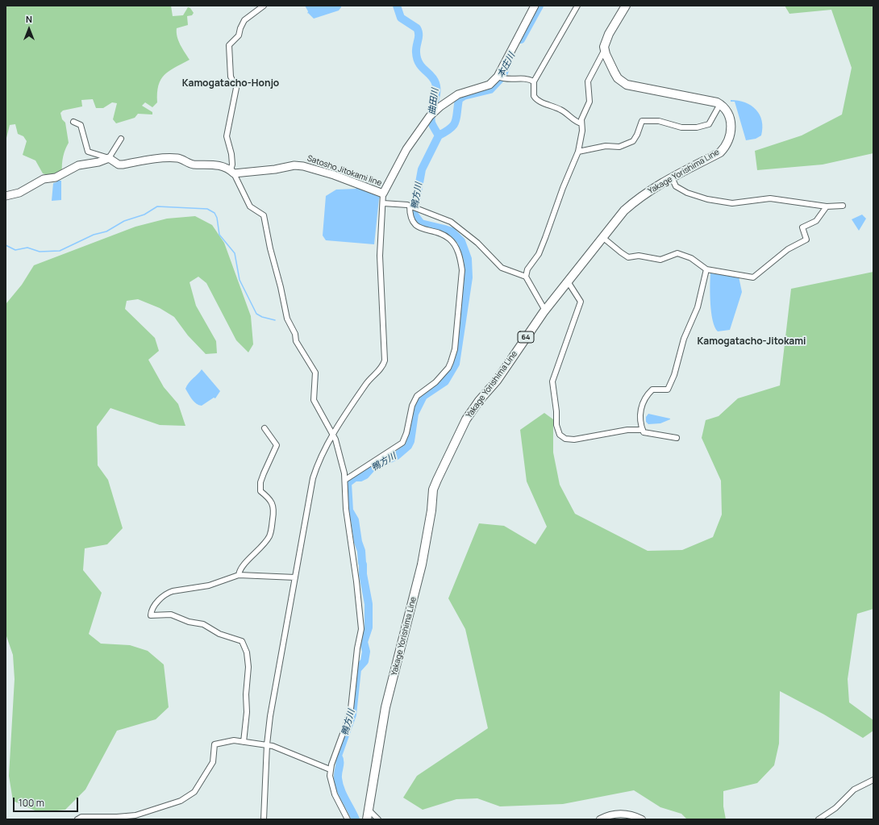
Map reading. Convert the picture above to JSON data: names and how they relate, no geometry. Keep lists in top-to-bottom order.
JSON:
{
  "streets": {
    "main road": ["Satosho Jitokami line", "Yakage Yorishima Line", "64"]
  },
  "districts": ["Kamogatacho-Honjo", "Kamogatacho-Jitokami"],
  "water": ["本庄川", "曲田川", "鴨方川"],
  "scale_bar": "100 m",
  "north": "top"
}
